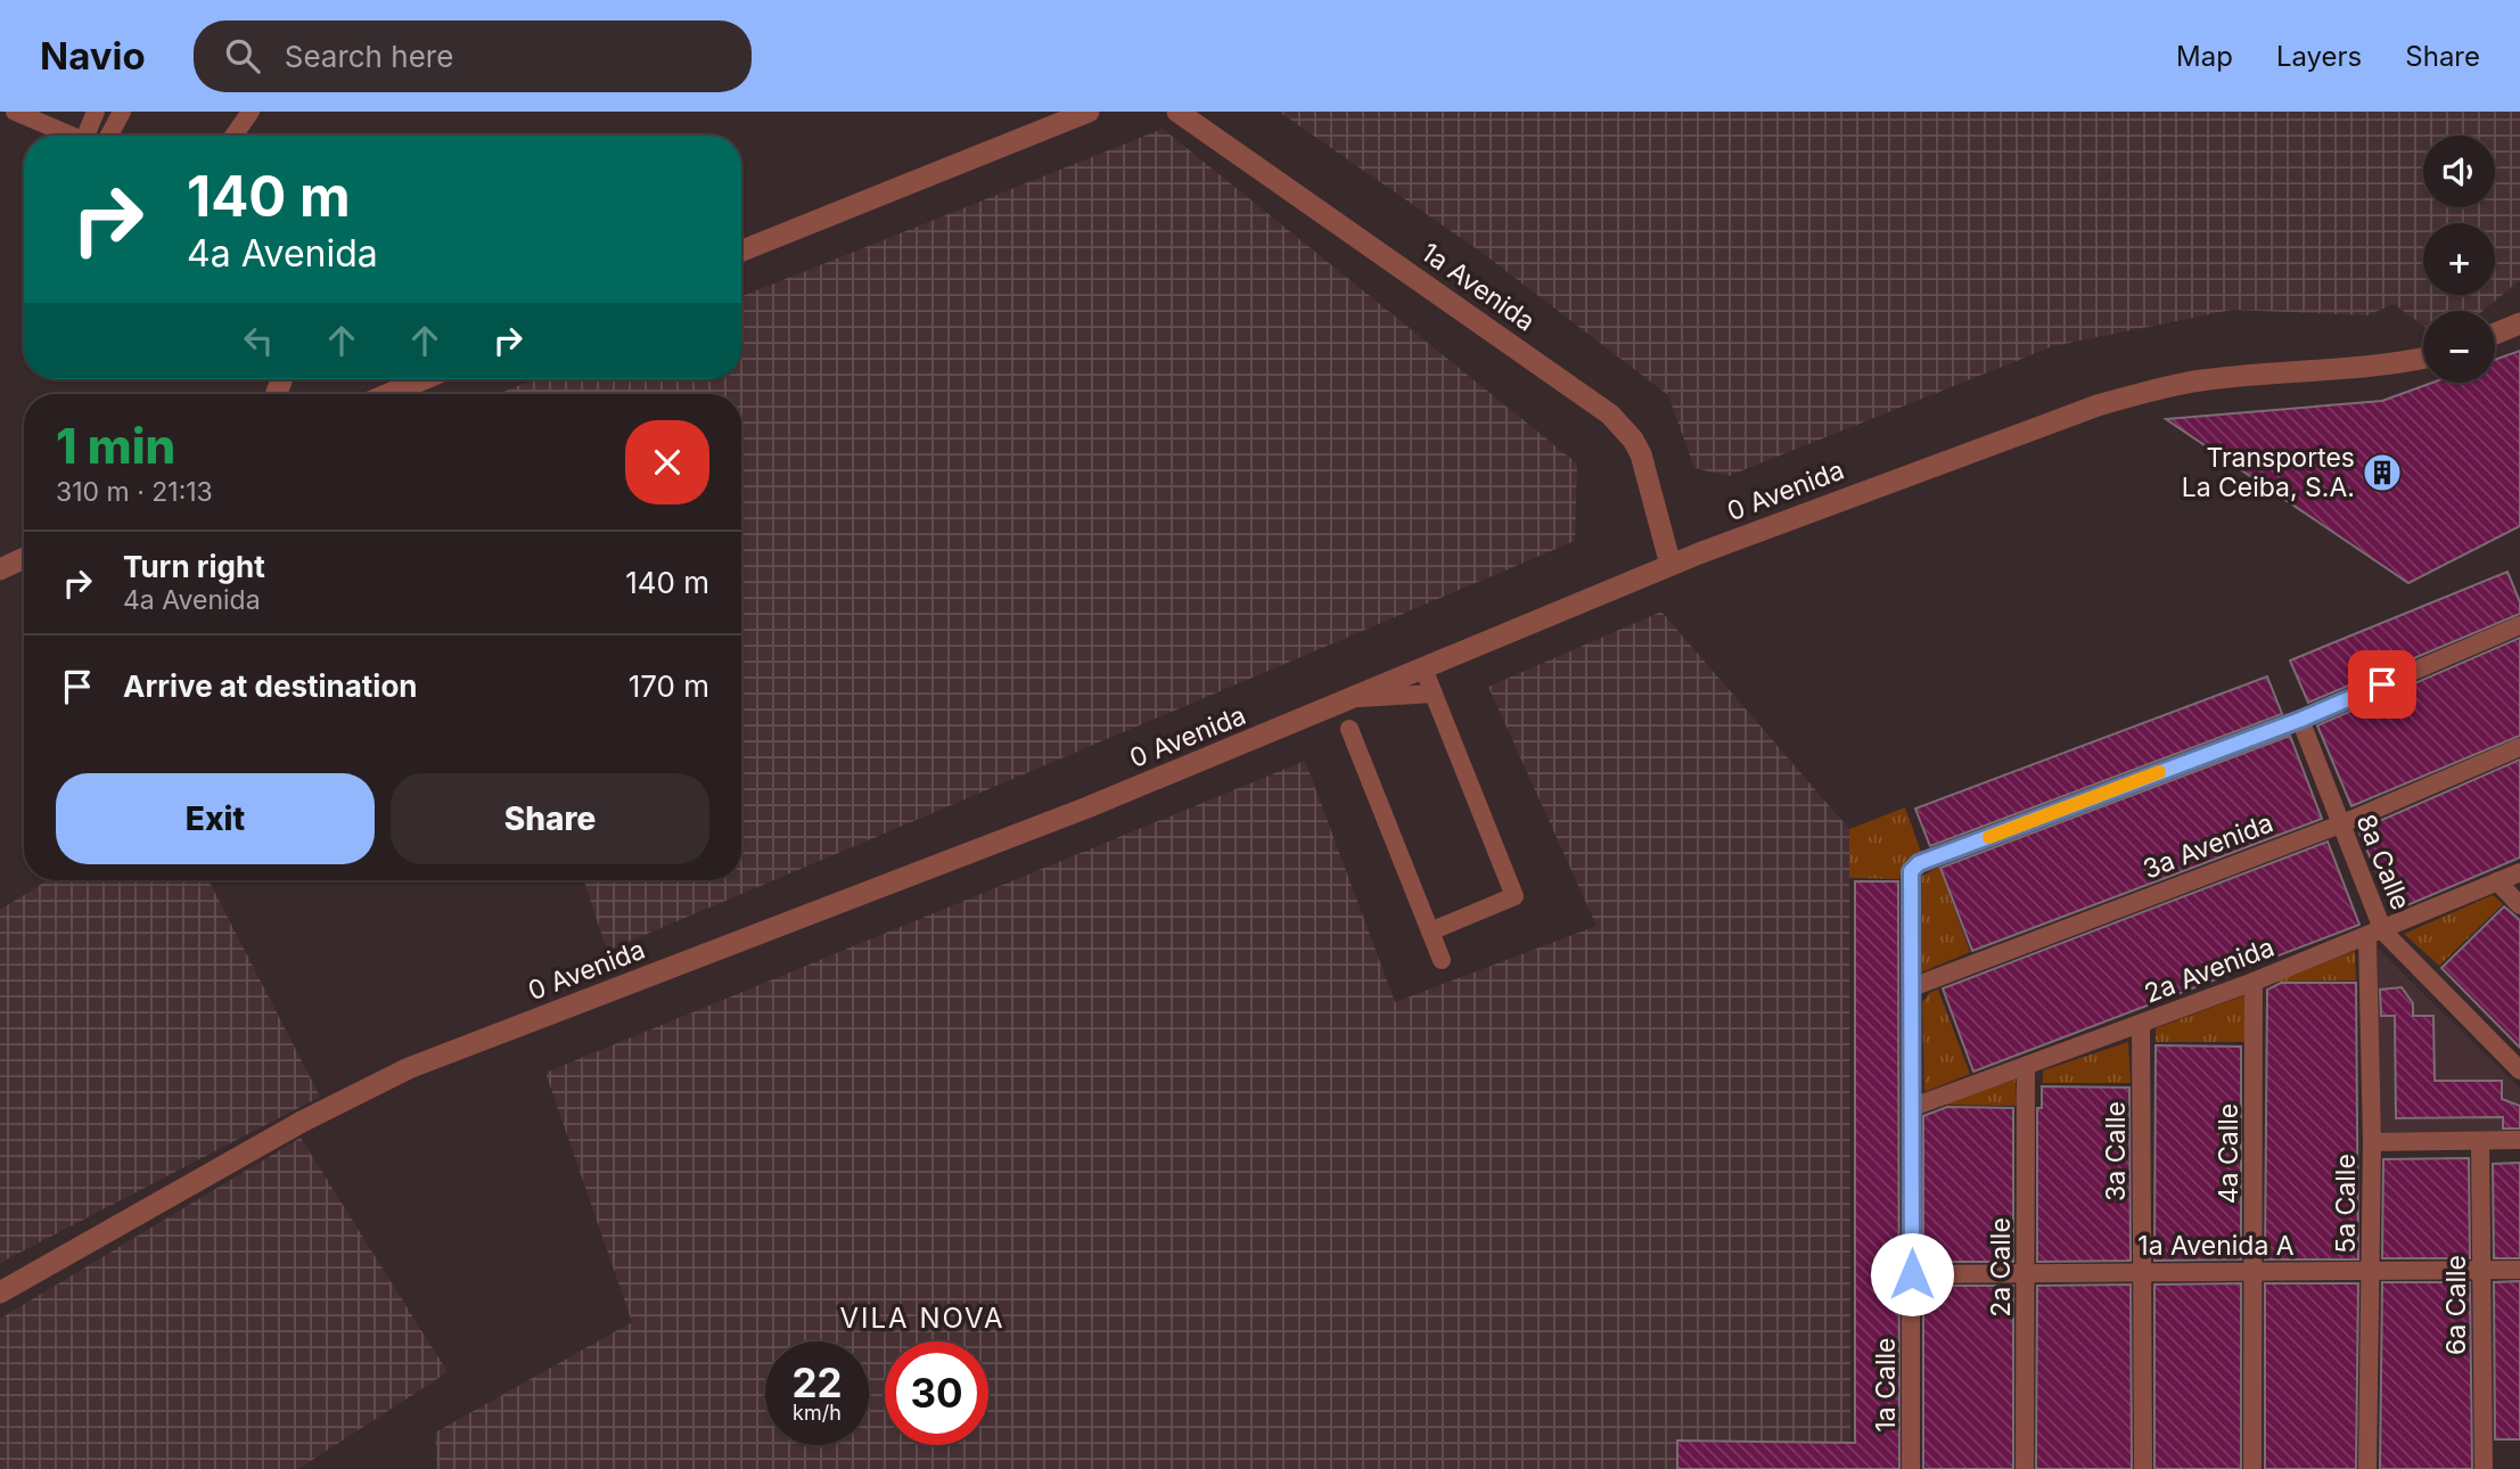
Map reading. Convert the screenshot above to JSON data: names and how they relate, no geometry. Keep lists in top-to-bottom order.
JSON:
{
  "streets": {
    "street": [
      "1a Avenida",
      "0 Avenida",
      "3a Avenida",
      "8a Calle",
      "2a Avenida",
      "3a Calle",
      "4a Calle",
      "5a Calle",
      "1a Avenida A",
      "2a Calle",
      "6a Calle",
      "1a Calle"
    ]
  },
  "crossings": [
    ["1a Avenida", "0 Avenida"],
    ["3a Avenida", "8a Calle"],
    ["3a Avenida", "1a Calle"],
    ["8a Calle", "2a Avenida"],
    ["8a Calle", "5a Calle"],
    ["8a Calle", "1a Calle"],
    ["2a Avenida", "3a Calle"],
    ["2a Avenida", "4a Calle"],
    ["2a Avenida", "5a Calle"],
    ["2a Avenida", "2a Calle"],
    ["2a Avenida", "1a Calle"],
    ["3a Calle", "1a Avenida A"],
    ["4a Calle", "1a Avenida A"],
    ["5a Calle", "1a Avenida A"],
    ["1a Avenida A", "2a Calle"],
    ["1a Avenida A", "6a Calle"],
    ["1a Avenida A", "1a Calle"]
  ],
  "districts": ["VILA NOVA"],
  "places": {
    "building": ["Transportes La Ceiba, S.A."]
  },
  "page": {
    "header": "Navio",
    "search": "Search here",
    "nav": ["Map", "Layers", "Share"],
    "map_buttons": ["+", "−"],
    "turn": ["140 m", "4a Avenida"],
    "heading": ["1 min", "310 m · 21:13"],
    "list": [
      {
        "name": "Turn right",
        "note": "4a Avenida",
        "value": "140 m"
      },
      {
        "name": "Arrive at destination",
        "value": "170 m"
      }
    ],
    "buttons": ["Exit", "Share"],
    "speed": "22 km/h",
    "limit": "30"
  }
}
